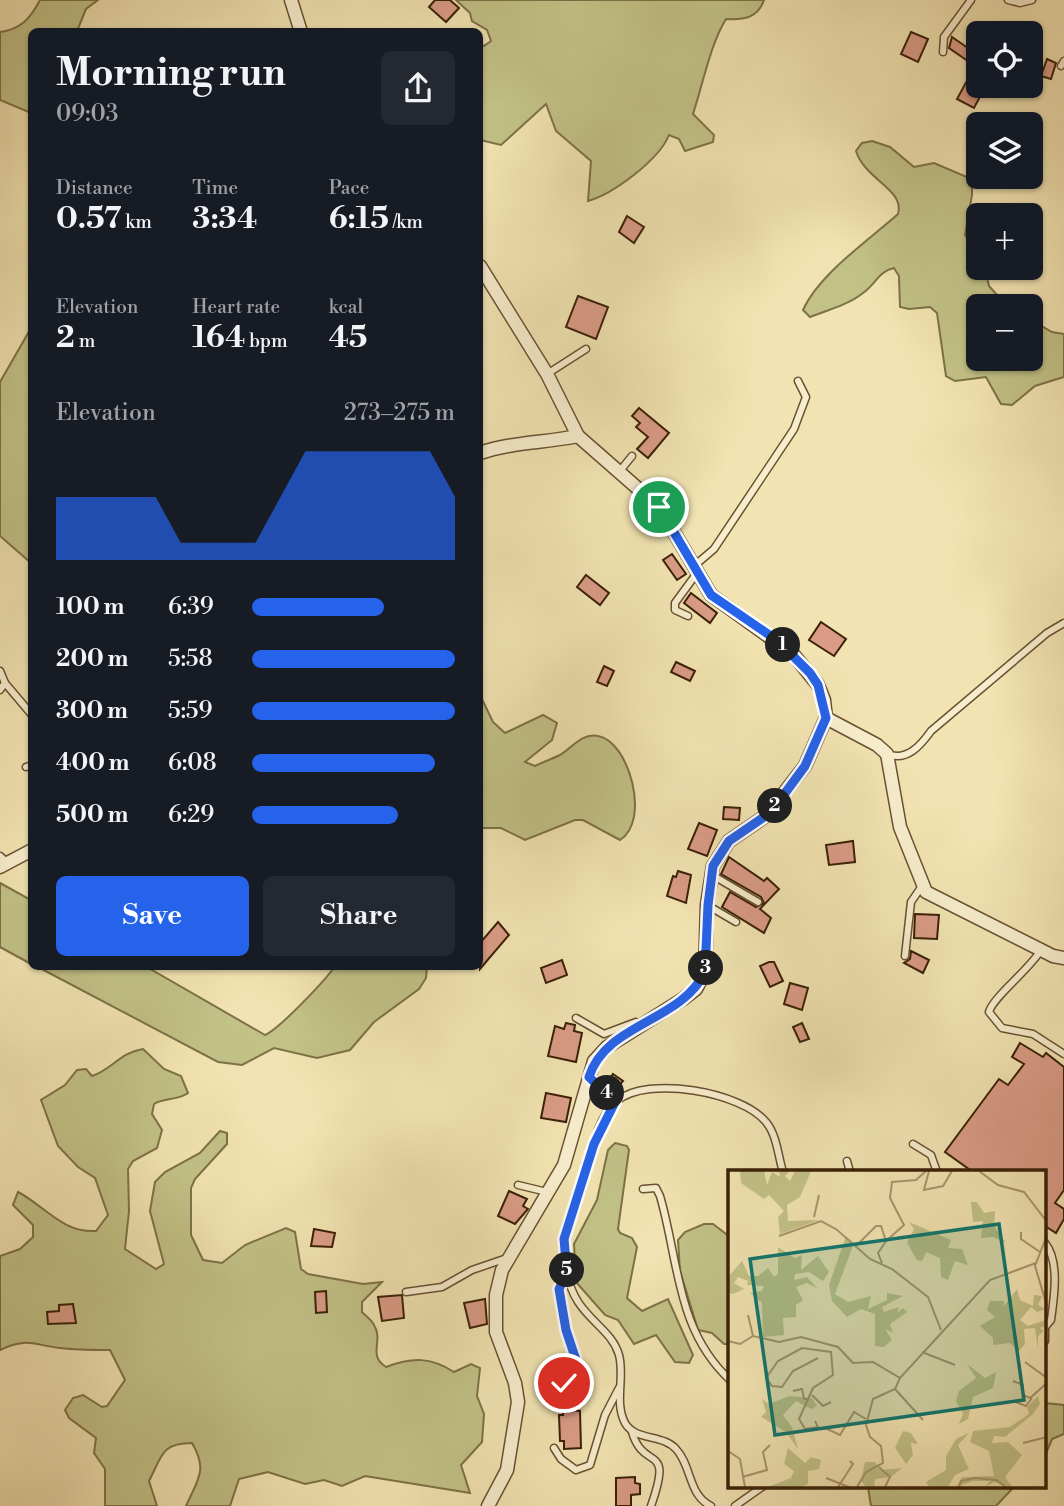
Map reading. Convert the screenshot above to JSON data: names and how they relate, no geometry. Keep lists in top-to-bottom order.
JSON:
{
  "page": {
    "map_buttons": ["+", "−"],
    "heading": ["Morning run", "09:03"],
    "stats": [
      ["Distance", "0.57 km"],
      ["Time", "3:34"],
      ["Pace", "6:15 /km"],
      ["Elevation", "2 m"],
      ["Heart rate", "164 bpm"],
      ["kcal", "45"]
    ],
    "chart": ["Elevation", "273–275 m"],
    "list": [
      {
        "name": "100 m",
        "note": "6:39"
      },
      {
        "name": "200 m",
        "note": "5:58"
      },
      {
        "name": "300 m",
        "note": "5:59"
      },
      {
        "name": "400 m",
        "note": "6:08"
      },
      {
        "name": "500 m",
        "note": "6:29"
      }
    ],
    "pins": [
      "1",
      "2",
      "3",
      "4",
      "5"
    ],
    "buttons": ["Save", "Share"]
  }
}
